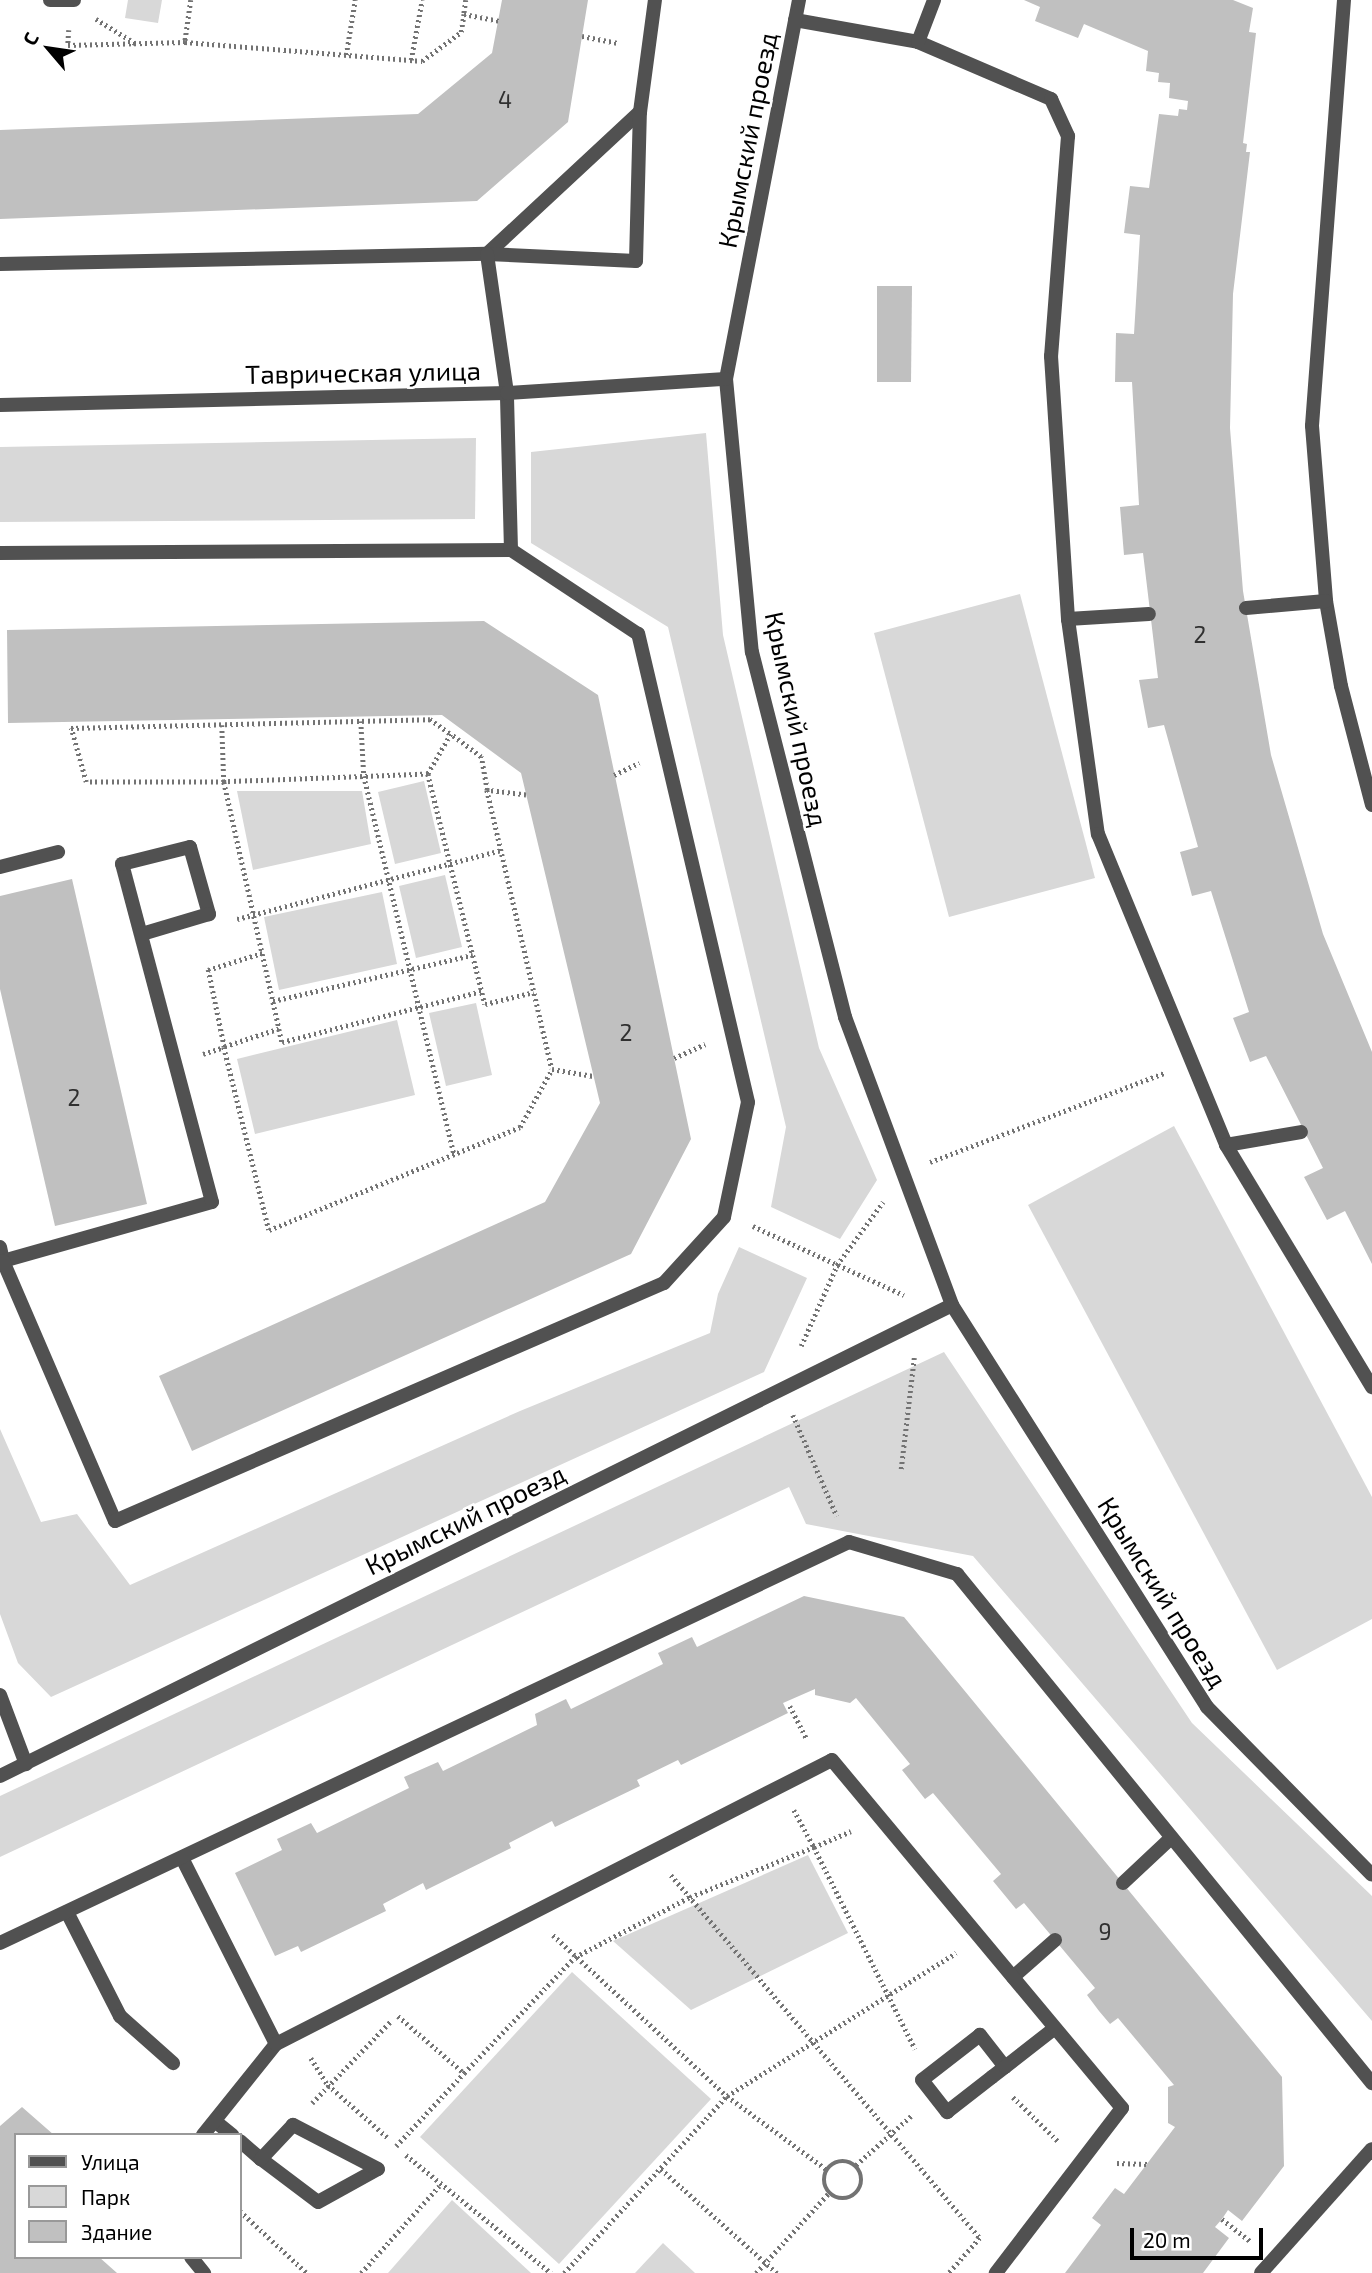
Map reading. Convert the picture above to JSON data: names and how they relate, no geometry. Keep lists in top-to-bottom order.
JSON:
{
  "streets": {
    "street": ["Крымский проезд", "Таврическая улица"]
  },
  "crossings": [
    ["Крымский проезд", "Таврическая улица"]
  ],
  "house_numbers": [
    "4",
    "2",
    "2",
    "2",
    "9"
  ],
  "legend": ["Улица", "Парк", "Здание"],
  "scale_bar": "20 m",
  "north": "top left"
}
